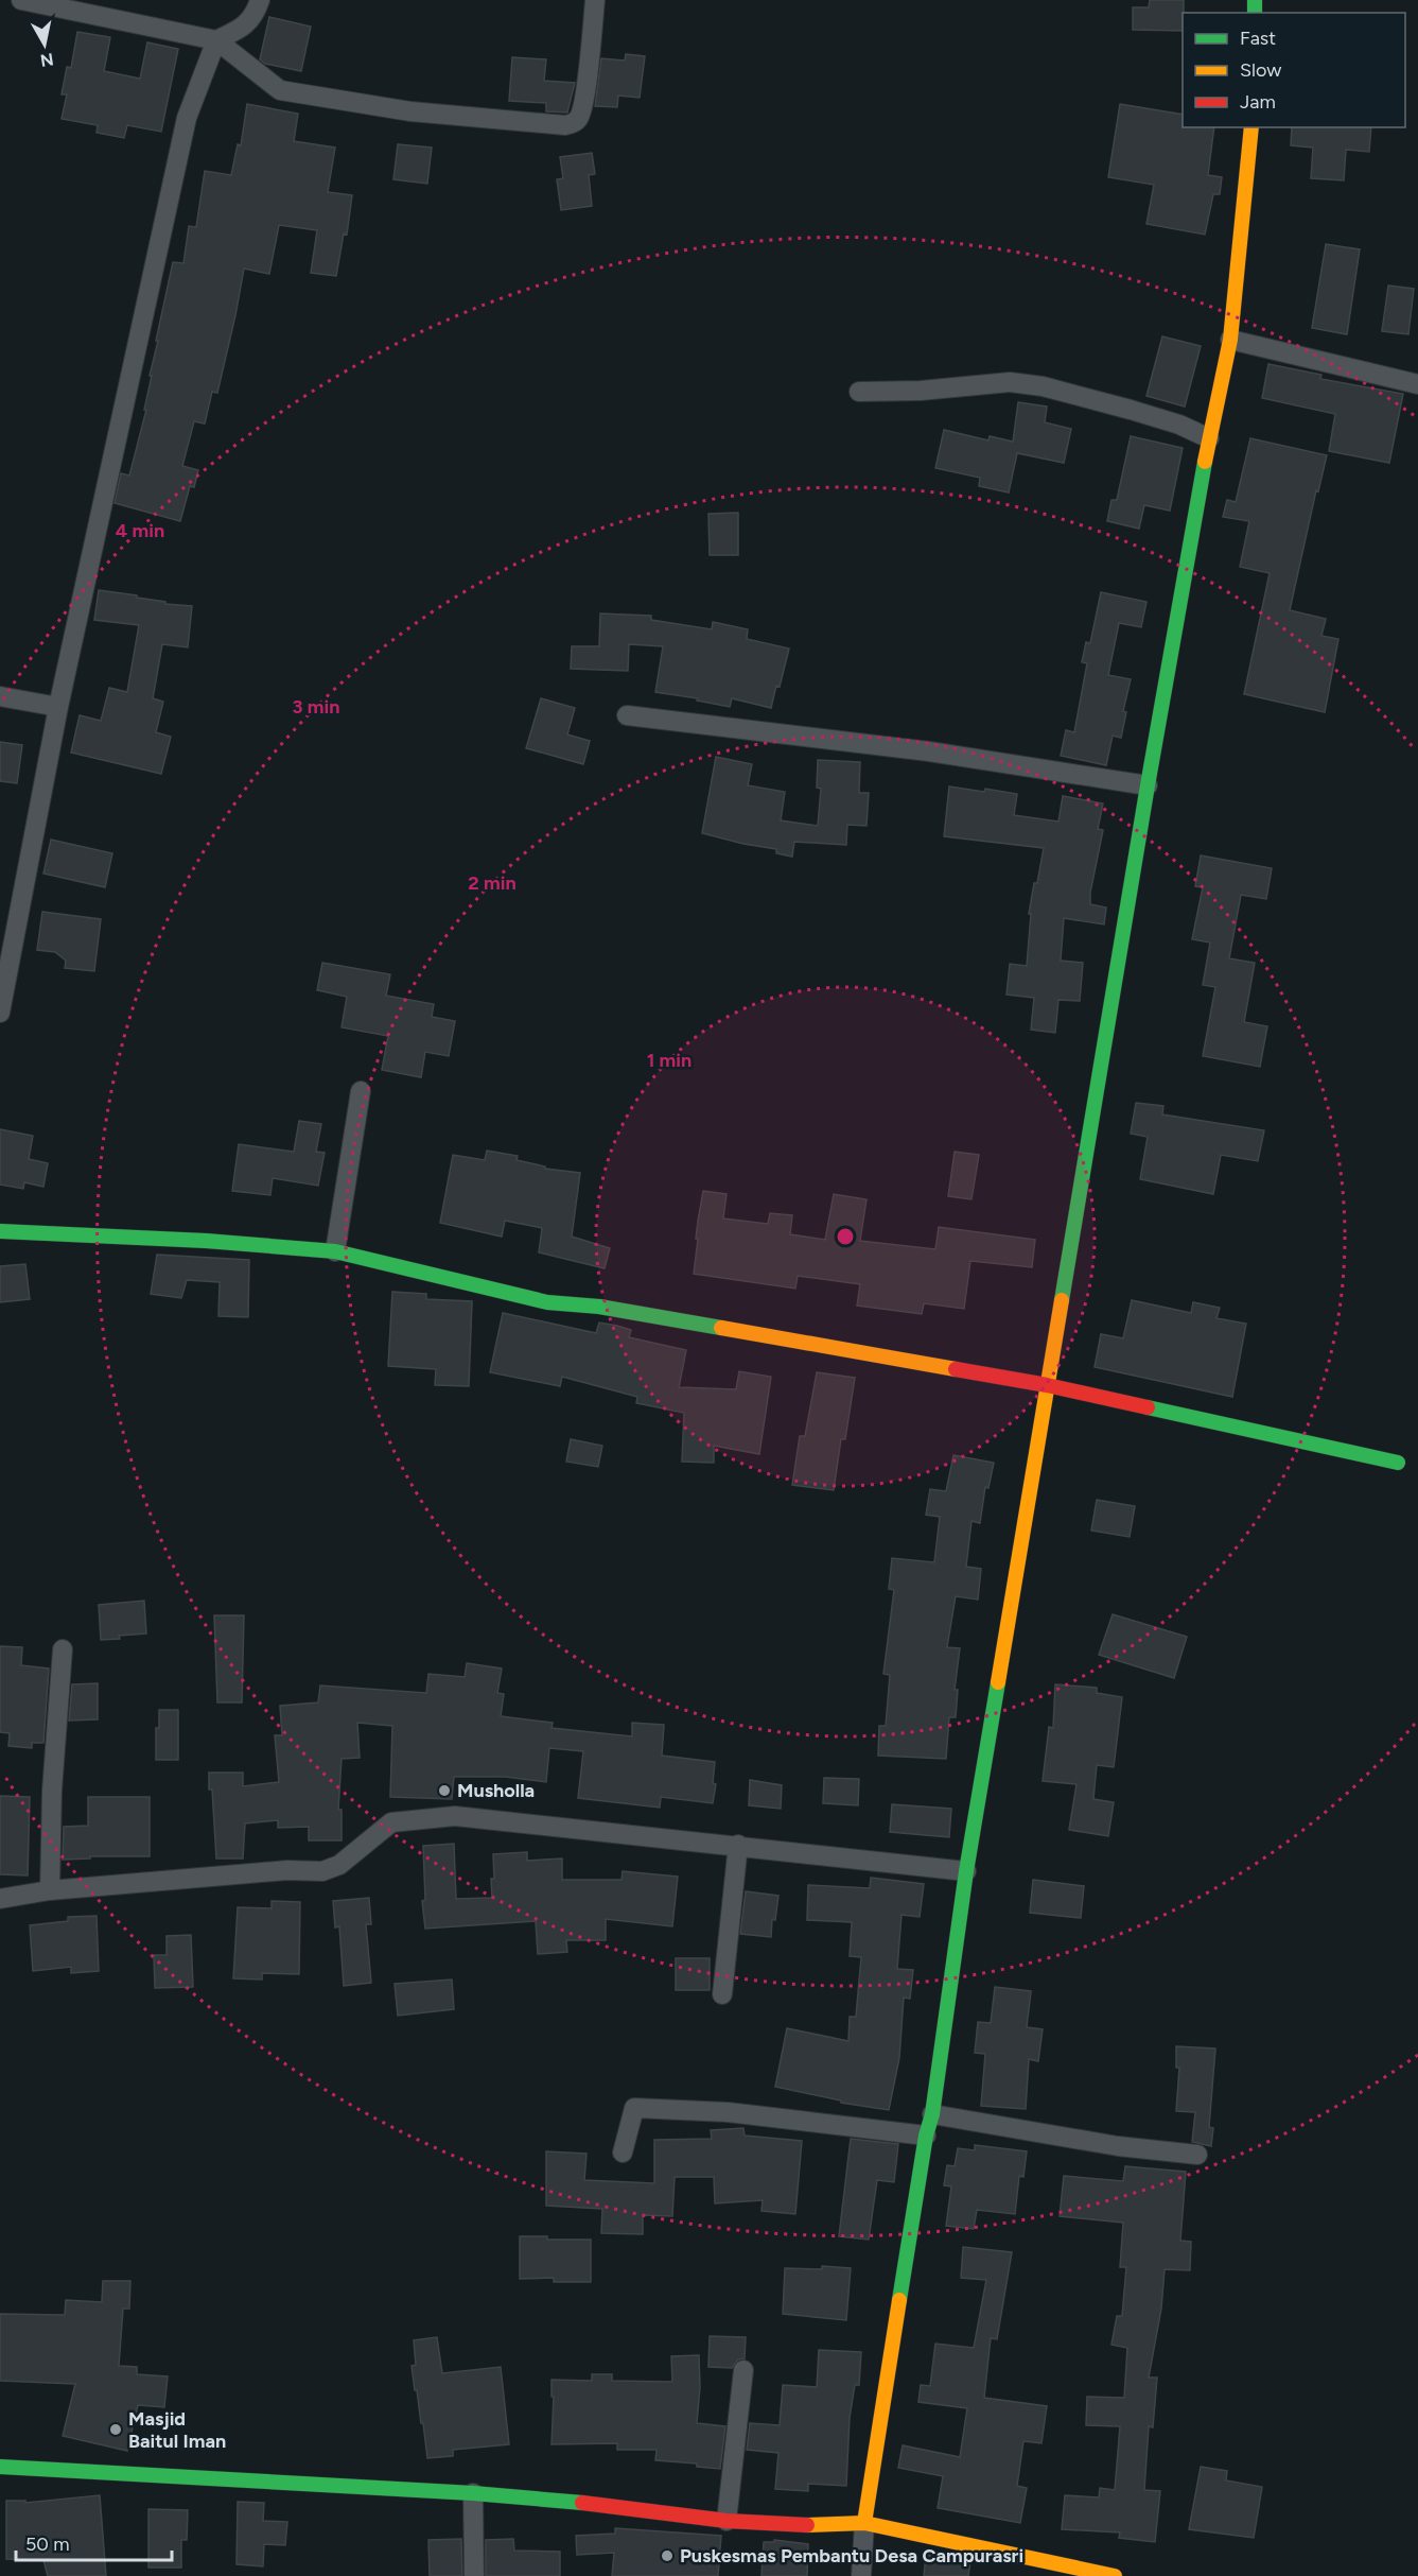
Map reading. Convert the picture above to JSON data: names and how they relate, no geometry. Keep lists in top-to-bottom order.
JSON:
{
  "places": ["Musholla", "Masjid Baitul Iman", "Puskesmas Pembantu Desa Campurasri"],
  "legend": ["Fast", "Slow", "Jam"],
  "scale_bar": "50 m",
  "north": "bottom",
  "rings": [
    "4 min",
    "3 min",
    "2 min",
    "1 min"
  ]
}
